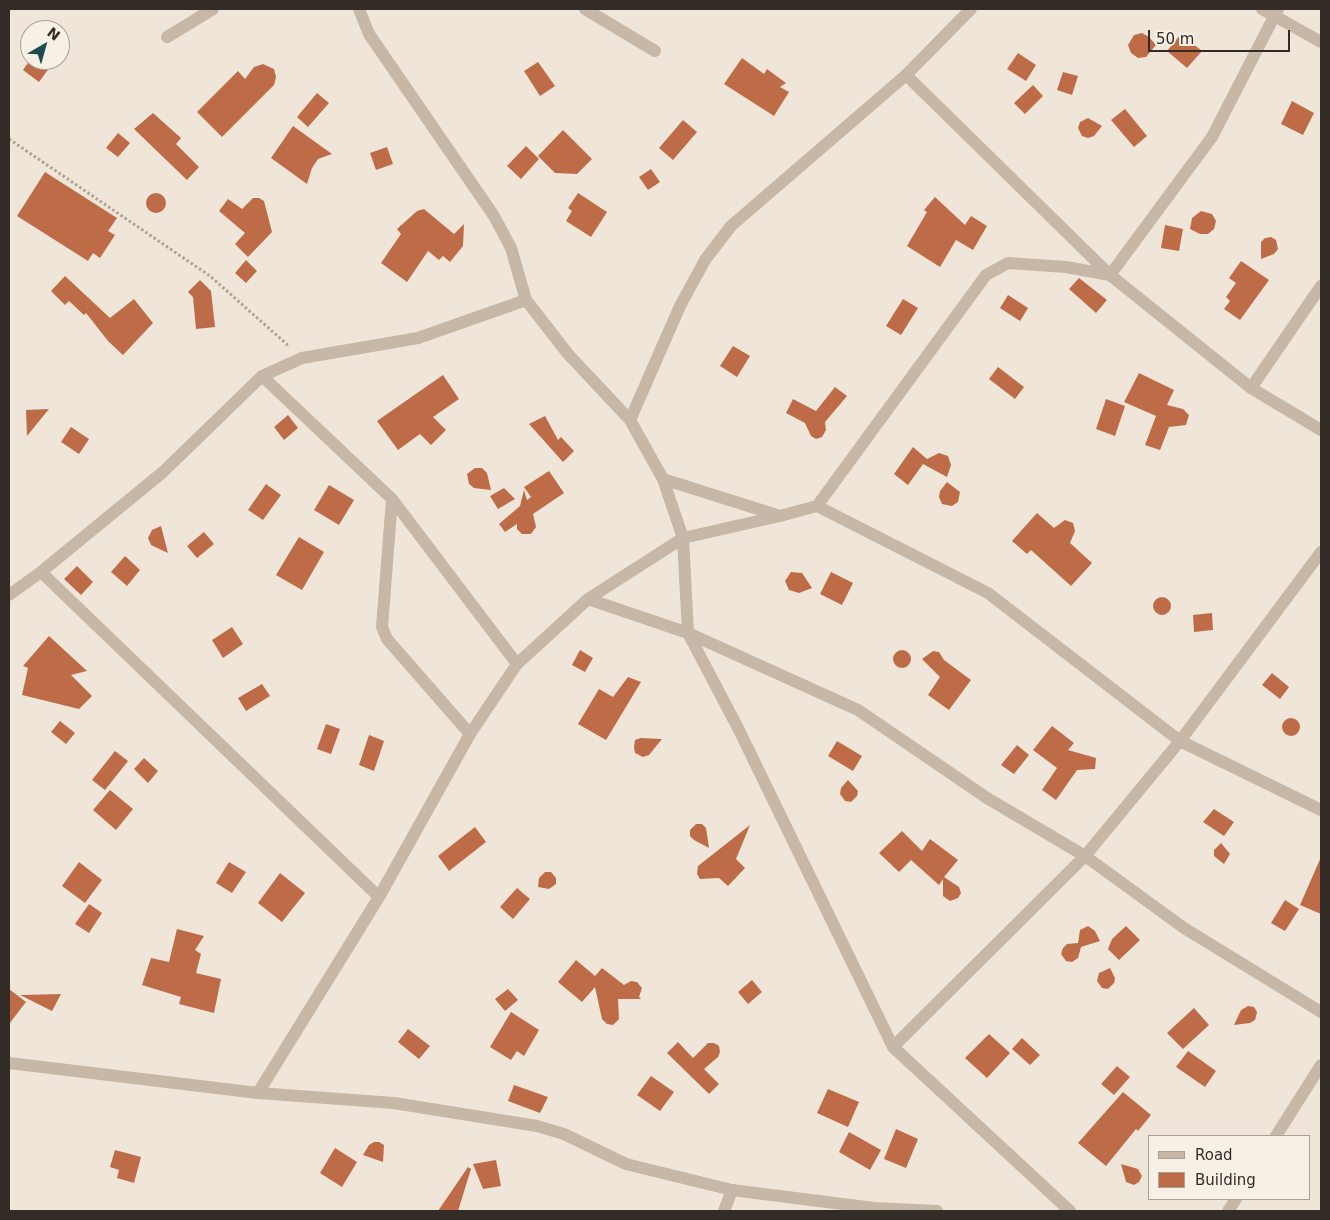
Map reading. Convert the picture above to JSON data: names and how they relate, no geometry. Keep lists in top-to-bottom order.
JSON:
{
  "legend": ["Road", "Building"],
  "scale_bar": "50 m",
  "north": "top right"
}
